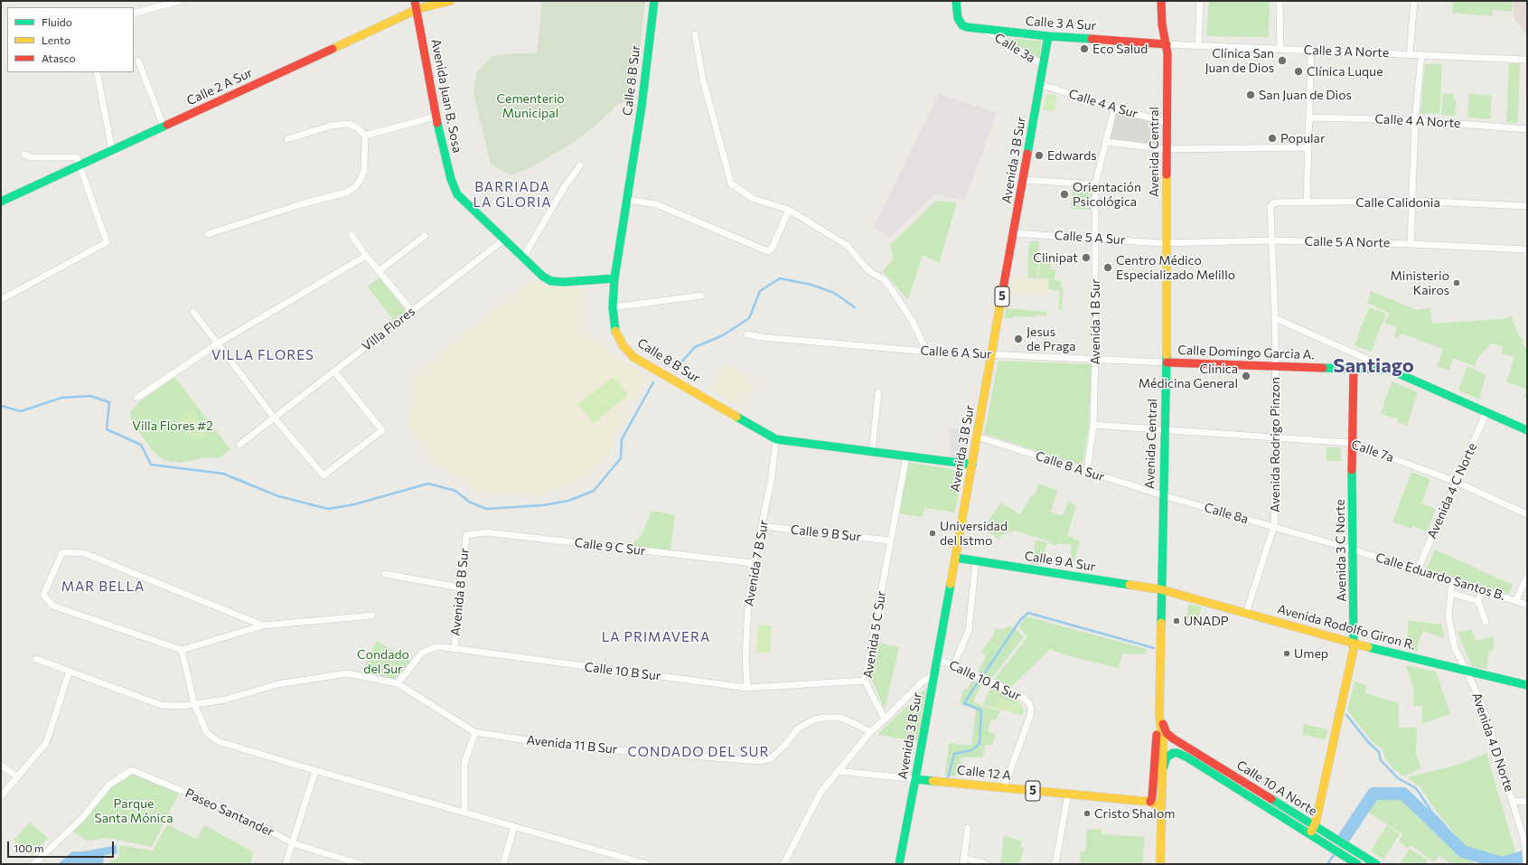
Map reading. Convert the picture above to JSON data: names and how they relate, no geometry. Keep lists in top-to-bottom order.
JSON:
{
  "streets": {
    "main road": [
      "Calle 3 A Sur",
      "Calle 8 B Sur",
      "Calle 2 A Sur",
      "Avenida Juan B. Sosa",
      "Avenida Central",
      "Avenida 3 B Sur",
      "5",
      "Calle Domingo Garcia A.",
      "Avenida 3 C Norte",
      "Calle 9 A Sur",
      "Avenida Rodolfo Giron R.",
      "Calle 12 A",
      "Calle 10 A Norte"
    ],
    "street": [
      "Calle 3a",
      "Calle 3 A Norte",
      "Calle 4 A Sur",
      "Calle 4 A Norte",
      "Calle Calidonia",
      "Calle 5 A Sur",
      "Calle 5 A Norte",
      "Avenida 1 B Sur",
      "Villa Flores",
      "Calle 6 A Sur",
      "Avenida Rodrigo Pinzon",
      "Calle 7a",
      "Calle 8 A Sur",
      "Avenida 4 C Norte",
      "Calle 8a",
      "Calle 9 B Sur",
      "Calle 9 C Sur",
      "Avenida 7 B Sur",
      "Calle Eduardo Santos B.",
      "Avenida 8 B Sur",
      "Avenida 5 C Sur",
      "Calle 10 B Sur",
      "Calle 10 A Sur",
      "Avenida 4 D Norte",
      "Avenida 11 B Sur",
      "Paseo Santander"
    ]
  },
  "crossings": [
    ["Calle 3 A Sur", "Calle 3a"],
    ["Calle 3 A Sur", "Calle 3 A Norte"],
    ["Calle 3 A Sur", "Avenida Central"],
    ["Calle 3 A Sur", "Avenida 3 B Sur"],
    ["Calle 3a", "Avenida 3 B Sur"],
    ["Calle 3 A Norte", "Avenida Central"],
    ["Calle 8 B Sur", "Avenida 3 B Sur"],
    ["Calle 8 B Sur", "Avenida 7 B Sur"],
    ["Calle 8 B Sur", "Avenida 5 C Sur"],
    ["Calle 2 A Sur", "Avenida Juan B. Sosa"],
    ["Avenida Juan B. Sosa", "Villa Flores"],
    ["Calle 4 A Sur", "Avenida Central"],
    ["Calle 4 A Sur", "Avenida 3 B Sur"],
    ["Calle 4 A Sur", "Avenida 1 B Sur"],
    ["Avenida Central", "Calle 5 A Sur"],
    ["Avenida Central", "Calle 5 A Norte"],
    ["Avenida Central", "Calle 6 A Sur"],
    ["Avenida Central", "Calle Domingo Garcia A."],
    ["Avenida Central", "Calle 7a"],
    ["Avenida Central", "Calle 8 A Sur"],
    ["Avenida Central", "Calle 8a"],
    ["Avenida Central", "Calle 9 A Sur"],
    ["Avenida Central", "Avenida Rodolfo Giron R."],
    ["Avenida Central", "Calle 10 A Norte"],
    ["Avenida 3 B Sur", "Calle 5 A Sur"],
    ["Avenida 3 B Sur", "Calle 6 A Sur"],
    ["Avenida 3 B Sur", "Calle 8 A Sur"],
    ["Avenida 3 B Sur", "Calle 9 A Sur"],
    ["Avenida 3 B Sur", "Calle 10 A Sur"],
    ["Avenida 3 B Sur", "Calle 12 A"],
    ["Calle Calidonia", "Avenida Rodrigo Pinzon"],
    ["Calle 5 A Sur", "Calle 5 A Norte"],
    ["Calle 5 A Sur", "Avenida 1 B Sur"],
    ["Calle 5 A Norte", "Avenida Rodrigo Pinzon"],
    ["Avenida 1 B Sur", "Calle 6 A Sur"],
    ["Avenida 1 B Sur", "Calle 7a"],
    ["Avenida 1 B Sur", "Calle 8 A Sur"],
    ["Calle 6 A Sur", "Calle Domingo Garcia A."],
    ["Calle Domingo Garcia A.", "Avenida Rodrigo Pinzon"],
    ["Calle Domingo Garcia A.", "Avenida 4 C Norte"],
    ["Calle Domingo Garcia A.", "Avenida 3 C Norte"],
    ["Avenida Rodrigo Pinzon", "Calle 7a"],
    ["Avenida Rodrigo Pinzon", "Calle 8a"],
    ["Avenida Rodrigo Pinzon", "Avenida Rodolfo Giron R."],
    ["Calle 7a", "Avenida 4 C Norte"],
    ["Calle 7a", "Avenida 3 C Norte"],
    ["Calle 8 A Sur", "Calle 8a"],
    ["Avenida 4 C Norte", "Calle Eduardo Santos B."],
    ["Calle 8a", "Avenida 3 C Norte"],
    ["Calle 8a", "Calle Eduardo Santos B."],
    ["Calle 9 B Sur", "Avenida 7 B Sur"],
    ["Calle 9 B Sur", "Avenida 5 C Sur"],
    ["Calle 9 C Sur", "Avenida 7 B Sur"],
    ["Calle 9 C Sur", "Avenida 8 B Sur"],
    ["Avenida 3 C Norte", "Calle Eduardo Santos B."],
    ["Avenida 3 C Norte", "Avenida Rodolfo Giron R."],
    ["Avenida 3 C Norte", "Calle 10 A Norte"],
    ["Calle 9 A Sur", "Avenida Rodolfo Giron R."],
    ["Avenida 7 B Sur", "Calle 10 B Sur"],
    ["Calle Eduardo Santos B.", "Avenida 4 D Norte"],
    ["Avenida 8 B Sur", "Calle 10 B Sur"],
    ["Avenida Rodolfo Giron R.", "Avenida 4 D Norte"],
    ["Avenida 5 C Sur", "Calle 10 B Sur"],
    ["Calle 10 B Sur", "Avenida 11 B Sur"],
    ["Calle 10 A Sur", "Calle 12 A"]
  ],
  "districts": [
    "BARRIADA LA GLORIA",
    "VILLA FLORES",
    "Santiago",
    "MAR BELLA",
    "LA PRIMAVERA",
    "CONDADO DEL SUR"
  ],
  "parks": [
    "Cementerio Municipal",
    "Villa Flores #2",
    "Condado del Sur",
    "Parque Santa Mónica"
  ],
  "places": [
    "Eco Salud",
    "Clínica San Juan de Dios",
    "Clínica Luque",
    "San Juan de Dios",
    "Popular",
    "Edwards",
    "Orientación Psicológica",
    "Clinipat",
    "Centro Médico Especializado Melillo",
    "Ministerio Kairos",
    "Jesus de Praga",
    "Clínica Médicina General",
    "Universidad del Istmo",
    "UNADP",
    "Umep",
    "Cristo Shalom"
  ],
  "legend": ["Fluido", "Lento", "Atasco"],
  "scale_bar": "100 m"
}
